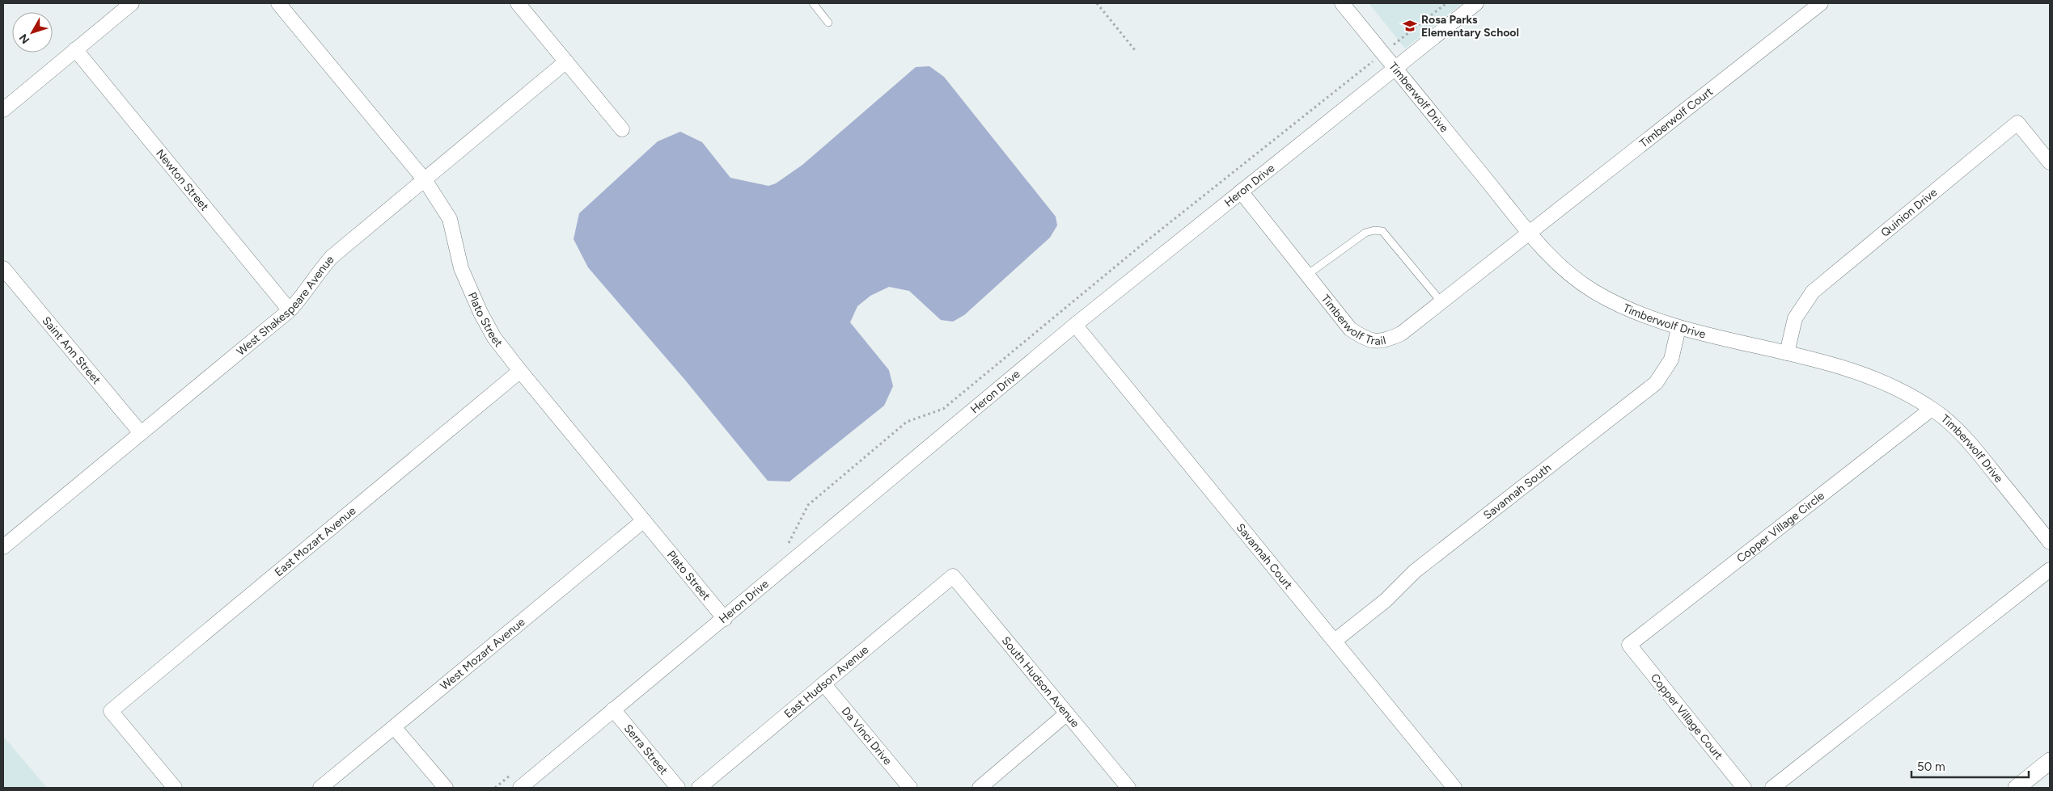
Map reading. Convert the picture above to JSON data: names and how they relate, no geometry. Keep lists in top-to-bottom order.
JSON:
{
  "streets": {
    "street": [
      "Timberwolf Drive",
      "Timberwolf Court",
      "Newton Street",
      "Heron Drive",
      "Quinion Drive",
      "West Shakespeare Avenue",
      "Timberwolf Trail",
      "Plato Street",
      "Saint Ann Street",
      "Savannah South",
      "Copper Village Circle",
      "East Mozart Avenue",
      "Savannah Court",
      "West Mozart Avenue",
      "East Hudson Avenue",
      "South Hudson Avenue",
      "Copper Village Court",
      "Da Vinci Drive",
      "Serra Street"
    ]
  },
  "crossings": [
    ["Timberwolf Drive", "Timberwolf Court"],
    ["Timberwolf Drive", "Heron Drive"],
    ["Timberwolf Drive", "Quinion Drive"],
    ["Timberwolf Drive", "Timberwolf Trail"],
    ["Timberwolf Drive", "Savannah South"],
    ["Timberwolf Drive", "Copper Village Circle"],
    ["Timberwolf Court", "Timberwolf Trail"],
    ["Newton Street", "West Shakespeare Avenue"],
    ["Heron Drive", "Timberwolf Trail"],
    ["Heron Drive", "Plato Street"],
    ["Heron Drive", "Savannah Court"],
    ["Heron Drive", "Serra Street"],
    ["West Shakespeare Avenue", "Plato Street"],
    ["West Shakespeare Avenue", "Saint Ann Street"],
    ["Plato Street", "East Mozart Avenue"],
    ["Plato Street", "West Mozart Avenue"],
    ["Savannah South", "Savannah Court"],
    ["Copper Village Circle", "Copper Village Court"],
    ["East Hudson Avenue", "South Hudson Avenue"],
    ["East Hudson Avenue", "Da Vinci Drive"]
  ],
  "places": {
    "school or university": ["Rosa Parks Elementary School"]
  },
  "scale_bar": "50 m",
  "north": "bottom left"
}
